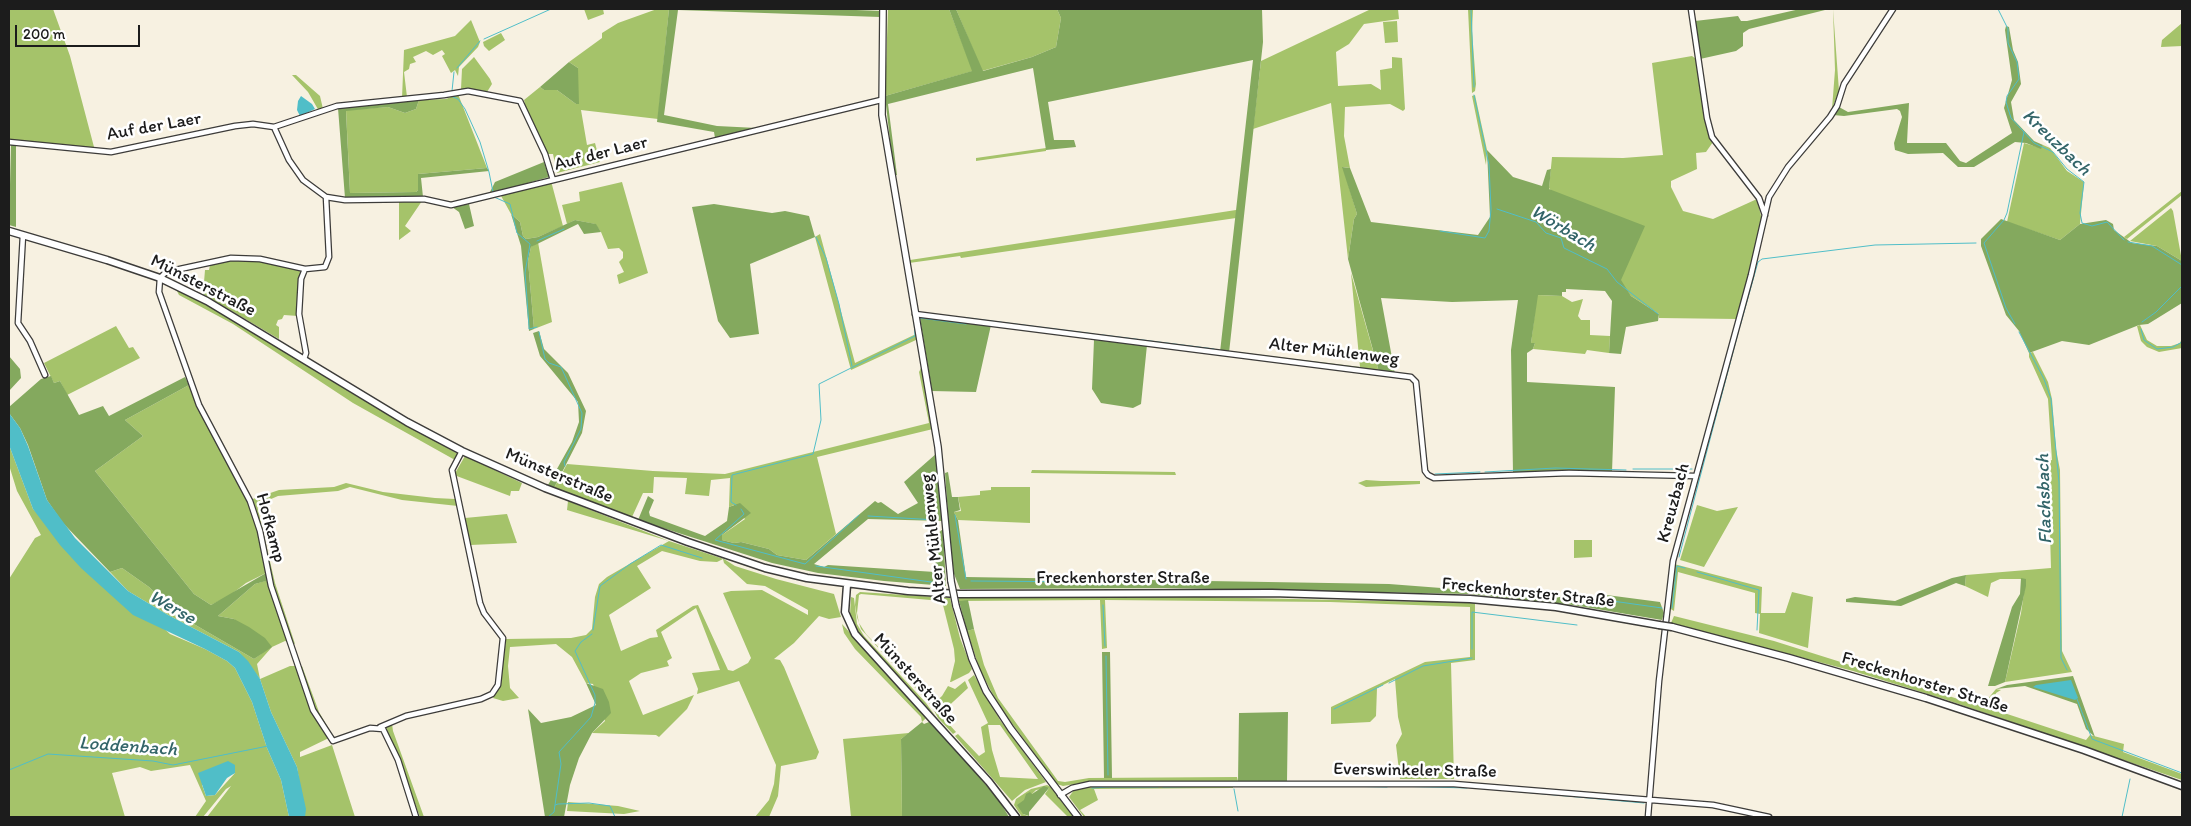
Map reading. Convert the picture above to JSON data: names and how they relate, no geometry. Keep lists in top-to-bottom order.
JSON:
{
  "streets": {
    "main road": ["Münsterstraße", "Freckenhorster Straße"],
    "street": [
      "Auf der Laer",
      "Alter Mühlenweg",
      "Kreuzbach",
      "Hofkamp",
      "Everswinkeler Straße"
    ]
  },
  "crossings": [
    ["Auf der Laer", "Alter Mühlenweg"],
    ["Münsterstraße", "Hofkamp"],
    ["Münsterstraße", "Freckenhorster Straße"],
    ["Alter Mühlenweg", "Kreuzbach"],
    ["Alter Mühlenweg", "Everswinkeler Straße"],
    ["Kreuzbach", "Everswinkeler Straße"]
  ],
  "water": [
    "Kreuzbach",
    "Wörbach",
    "Flachsbach",
    "Werse",
    "Loddenbach"
  ],
  "scale_bar": "200 m"
}
